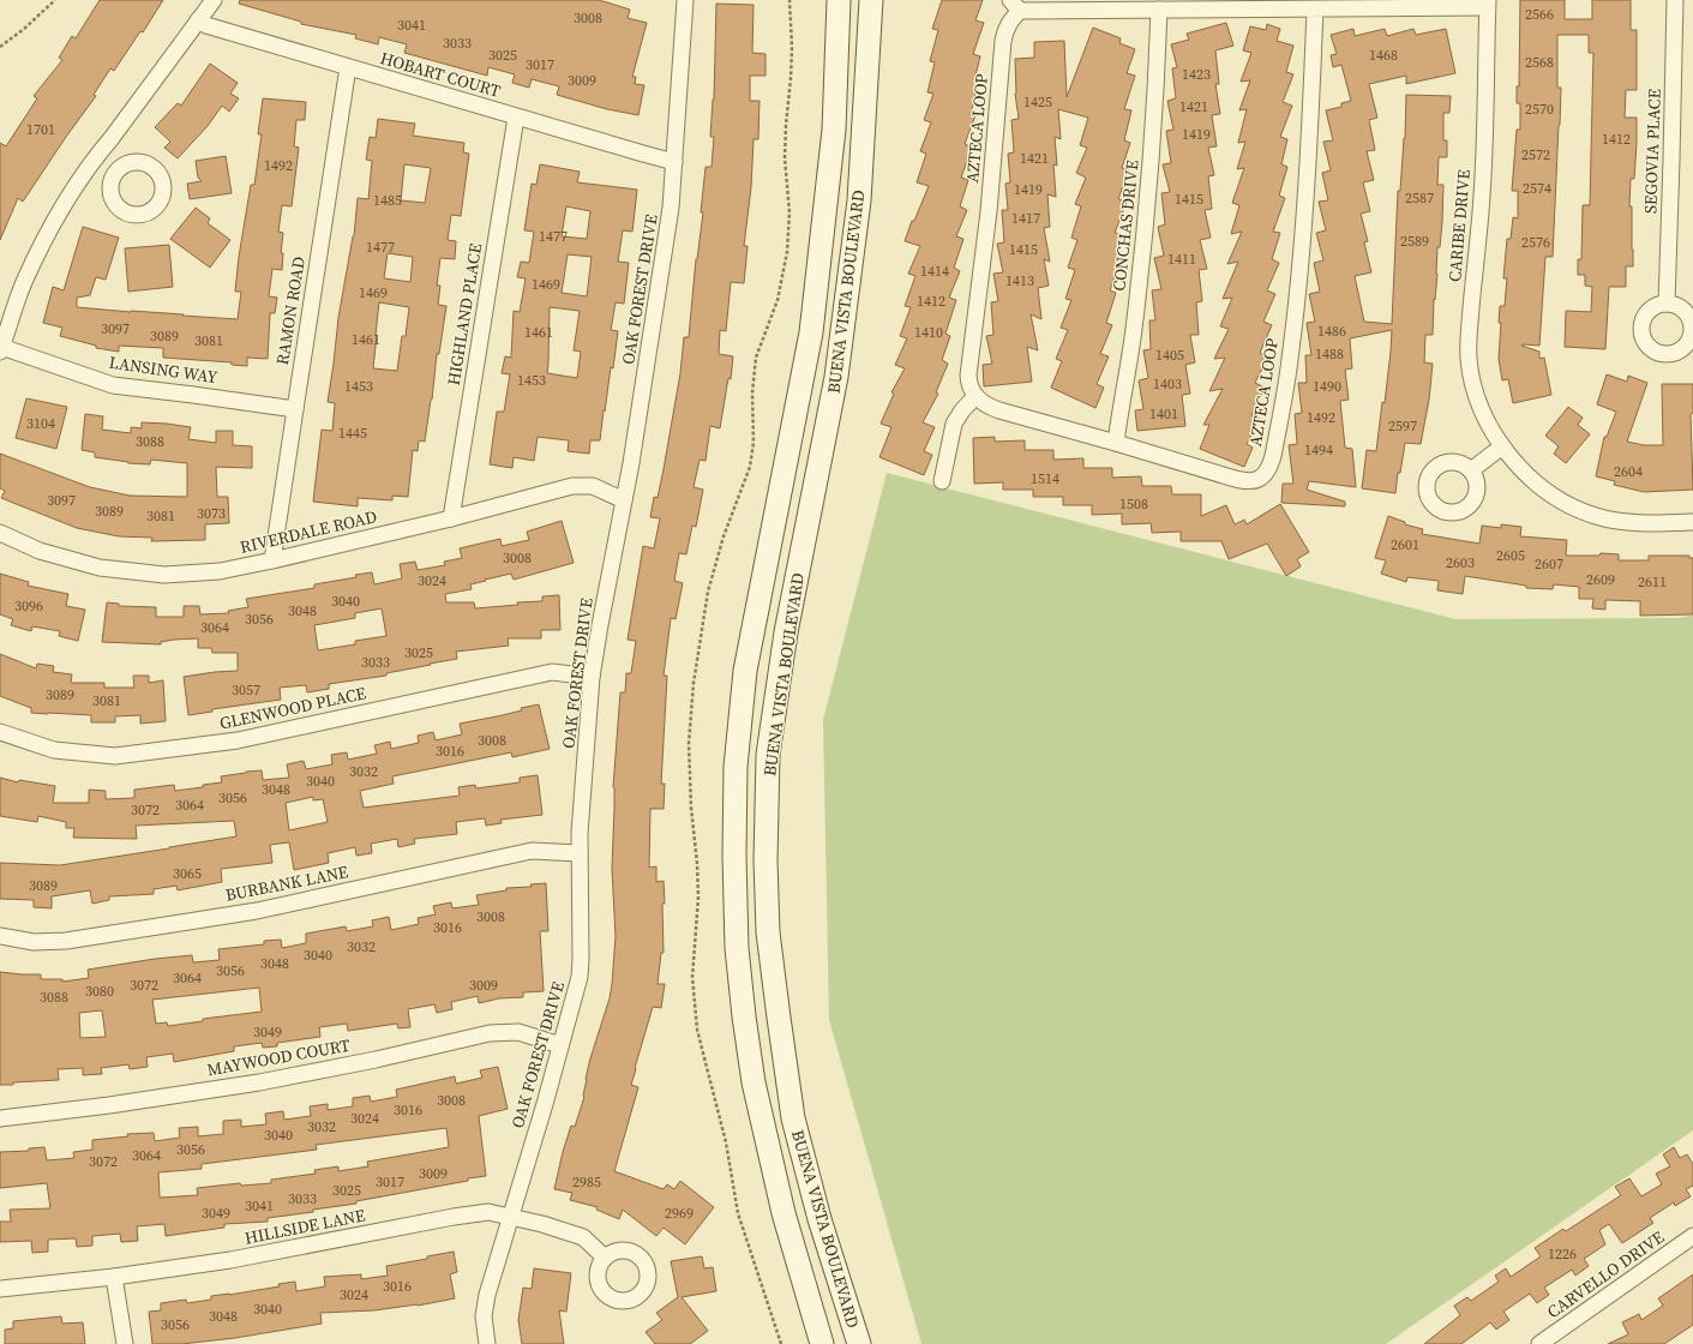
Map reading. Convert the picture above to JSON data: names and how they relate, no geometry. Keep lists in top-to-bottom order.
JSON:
{
  "streets": {
    "main road": ["BUENA VISTA BOULEVARD"],
    "street": [
      "HOBART COURT",
      "AZTECA LOOP",
      "SEGOVIA PLACE",
      "CONCHAS DRIVE",
      "CARIBE DRIVE",
      "OAK FOREST DRIVE",
      "RAMON ROAD",
      "HIGHLAND PLACE",
      "LANSING WAY",
      "RIVERDALE ROAD",
      "GLENWOOD PLACE",
      "BURBANK LANE",
      "MAYWOOD COURT",
      "HILLSIDE LANE",
      "CARVELLO DRIVE"
    ]
  },
  "crossings": [
    ["HOBART COURT", "OAK FOREST DRIVE"],
    ["HOBART COURT", "RAMON ROAD"],
    ["HOBART COURT", "HIGHLAND PLACE"],
    ["AZTECA LOOP", "CONCHAS DRIVE"],
    ["AZTECA LOOP", "CARIBE DRIVE"],
    ["OAK FOREST DRIVE", "RIVERDALE ROAD"],
    ["OAK FOREST DRIVE", "GLENWOOD PLACE"],
    ["OAK FOREST DRIVE", "BURBANK LANE"],
    ["OAK FOREST DRIVE", "MAYWOOD COURT"],
    ["OAK FOREST DRIVE", "HILLSIDE LANE"],
    ["RAMON ROAD", "LANSING WAY"],
    ["RAMON ROAD", "RIVERDALE ROAD"],
    ["HIGHLAND PLACE", "RIVERDALE ROAD"]
  ],
  "house_numbers": [
    "2566",
    "3008",
    "3041",
    "3033",
    "3025",
    "1468",
    "2568",
    "3017",
    "1423",
    "3009",
    "1425",
    "1421",
    "2570",
    "1701",
    "1419",
    "1412",
    "2572",
    "1421",
    "1492",
    "2574",
    "1419",
    "2587",
    "1415",
    "1485",
    "1417",
    "1477",
    "2589",
    "2576",
    "1477",
    "1415",
    "1411",
    "1414",
    "1413",
    "1469",
    "1469",
    "1412",
    "3097",
    "1486",
    "1461",
    "1410",
    "3089",
    "1461",
    "3081",
    "1488",
    "1405",
    "1453",
    "1403",
    "1453",
    "1490",
    "1401",
    "1492",
    "3104",
    "2597",
    "1445",
    "3088",
    "1494",
    "2604",
    "1514",
    "3097",
    "1508",
    "3089",
    "3073",
    "3081",
    "2601",
    "2605",
    "3008",
    "2603",
    "2607",
    "2609",
    "3024",
    "2611",
    "3040",
    "3096",
    "3048",
    "3056",
    "3064",
    "3025",
    "3033",
    "3057",
    "3089",
    "3081",
    "3008",
    "3016",
    "3032",
    "3040",
    "3048",
    "3056",
    "3064",
    "3072",
    "3065",
    "3089",
    "3008",
    "3016",
    "3032",
    "3040",
    "3048",
    "3056",
    "3064",
    "3072",
    "3009",
    "3080",
    "3088",
    "3049",
    "3008",
    "3016",
    "3024",
    "3032",
    "3040",
    "3056",
    "3064",
    "3072",
    "3009",
    "3017",
    "2985",
    "3025",
    "3033",
    "3041",
    "3049",
    "2969",
    "1226",
    "3016",
    "3024",
    "3040",
    "3048",
    "3056"
  ]
}
